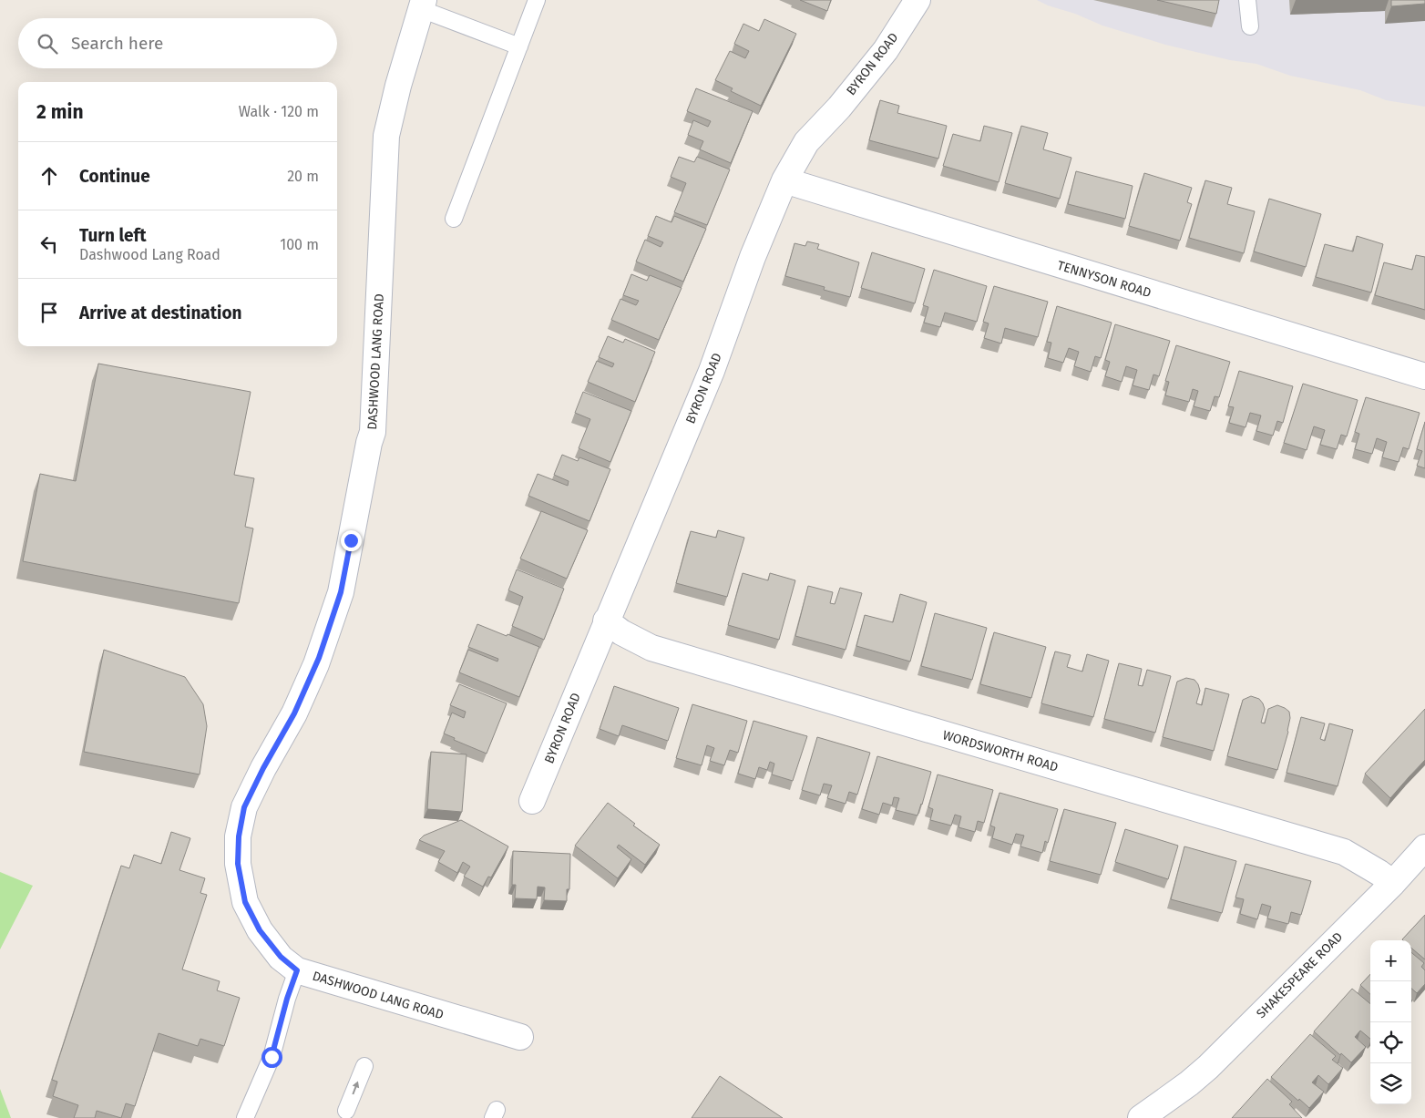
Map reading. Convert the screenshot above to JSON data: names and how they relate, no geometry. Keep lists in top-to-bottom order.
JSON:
{
  "streets": {
    "street": [
      "BYRON ROAD",
      "TENNYSON ROAD",
      "DASHWOOD LANG ROAD",
      "WORDSWORTH ROAD",
      "SHAKESPEARE ROAD"
    ]
  },
  "crossings": [
    ["BYRON ROAD", "TENNYSON ROAD"],
    ["BYRON ROAD", "WORDSWORTH ROAD"],
    ["WORDSWORTH ROAD", "SHAKESPEARE ROAD"]
  ],
  "page": {
    "search": "Search here",
    "heading": ["2 min", "Walk · 120 m"],
    "list": [
      ["Continue", "20 m"],
      ["Turn left", "Dashwood Lang Road", "100 m"],
      "Arrive at destination"
    ],
    "map_buttons": ["+", "−"]
  }
}
